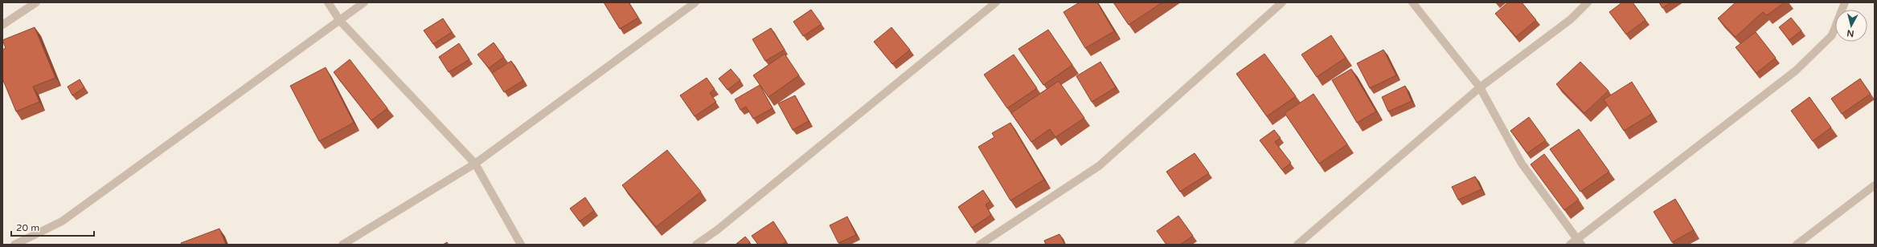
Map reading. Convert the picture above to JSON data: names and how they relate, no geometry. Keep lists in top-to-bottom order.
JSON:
{
  "scale_bar": "20 m",
  "north": "bottom"
}
